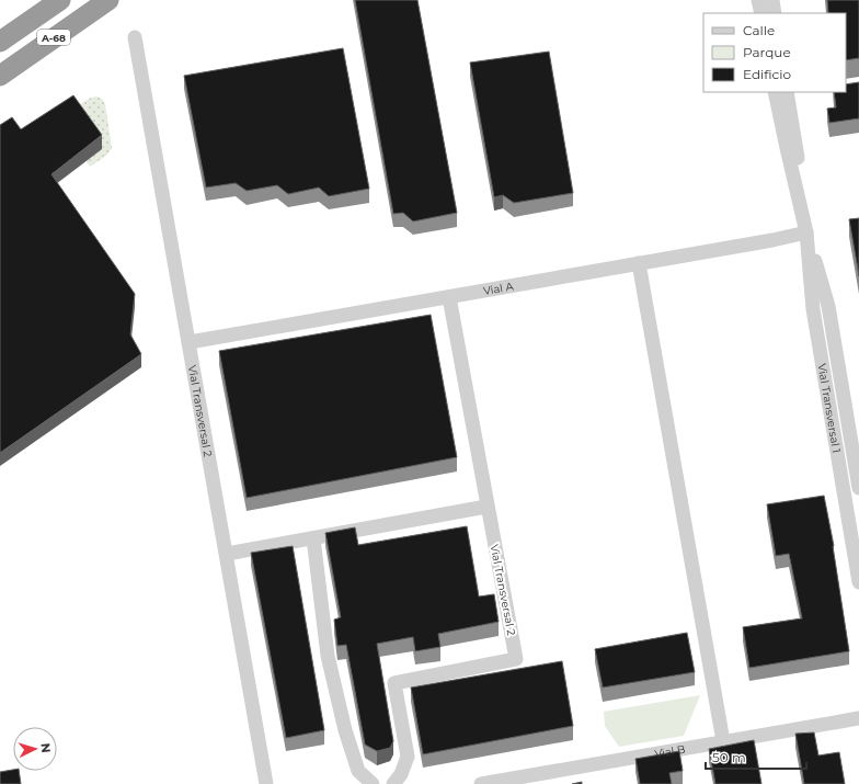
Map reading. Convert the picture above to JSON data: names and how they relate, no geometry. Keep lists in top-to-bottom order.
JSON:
{
  "streets": {
    "highway": ["A-68"],
    "street": [
      "Vial A",
      "Vial Transversal 1",
      "Vial Transversal 2",
      "Vial B"
    ]
  },
  "crossings": [
    ["Vial A", "Vial Transversal 1"],
    ["Vial A", "Vial Transversal 2"]
  ],
  "legend": ["Calle", "Parque", "Edificio"],
  "scale_bar": "50 m",
  "north": "right"
}
